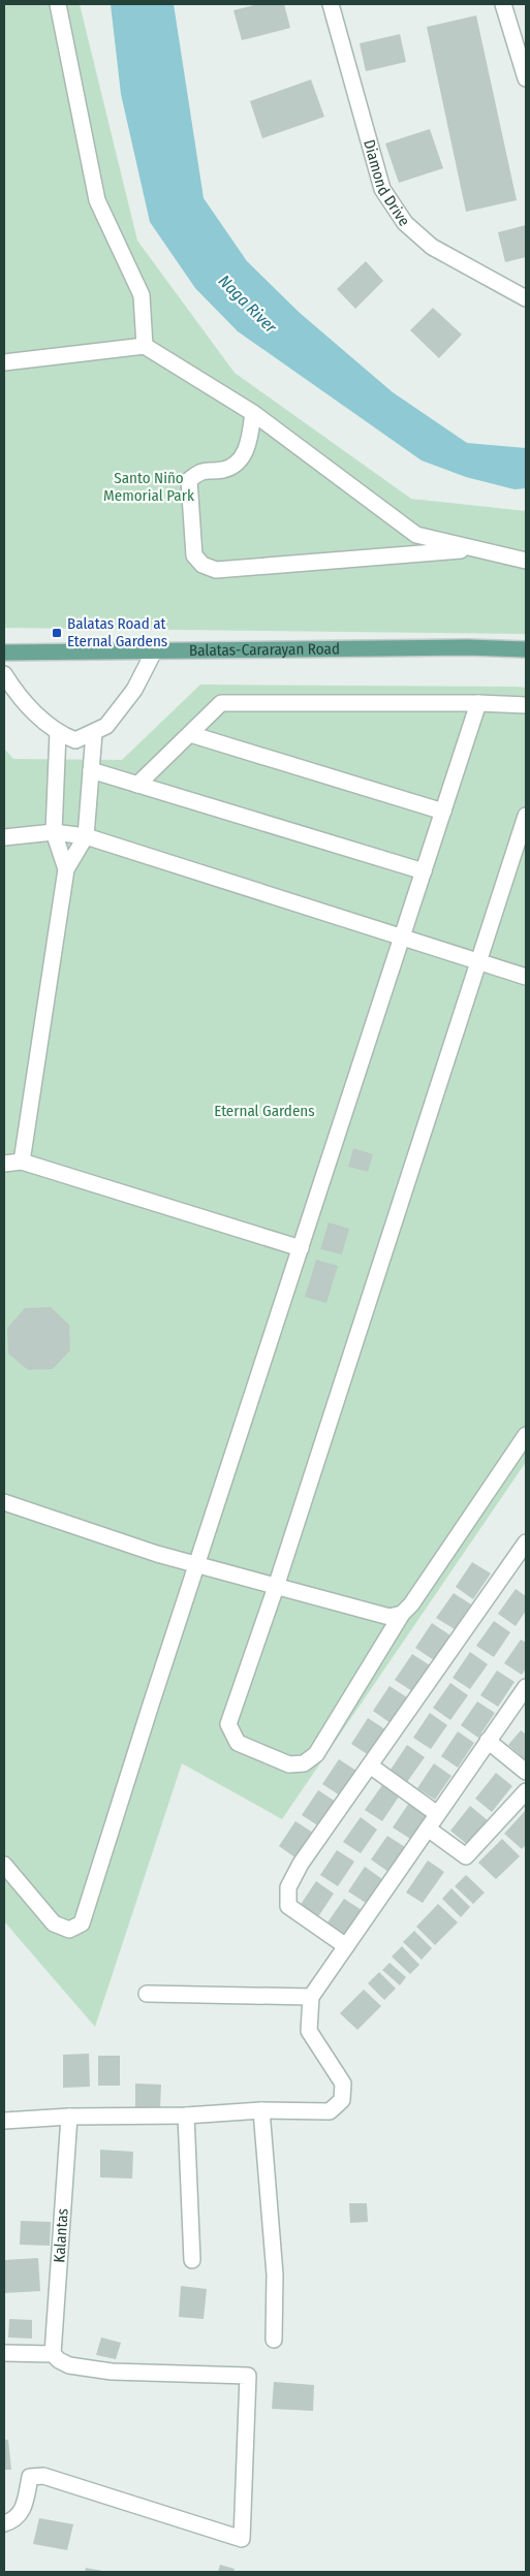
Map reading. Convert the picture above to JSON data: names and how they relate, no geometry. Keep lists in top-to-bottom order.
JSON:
{
  "streets": {
    "main road": ["Balatas-Cararayan Road"],
    "street": ["Diamond Drive", "Kalantas"]
  },
  "water": ["Naga River"],
  "parks": ["Santo Niño Memorial Park", "Eternal Gardens"],
  "places": {
    "transit": ["Balatas Road at Eternal Gardens"]
  }
}
